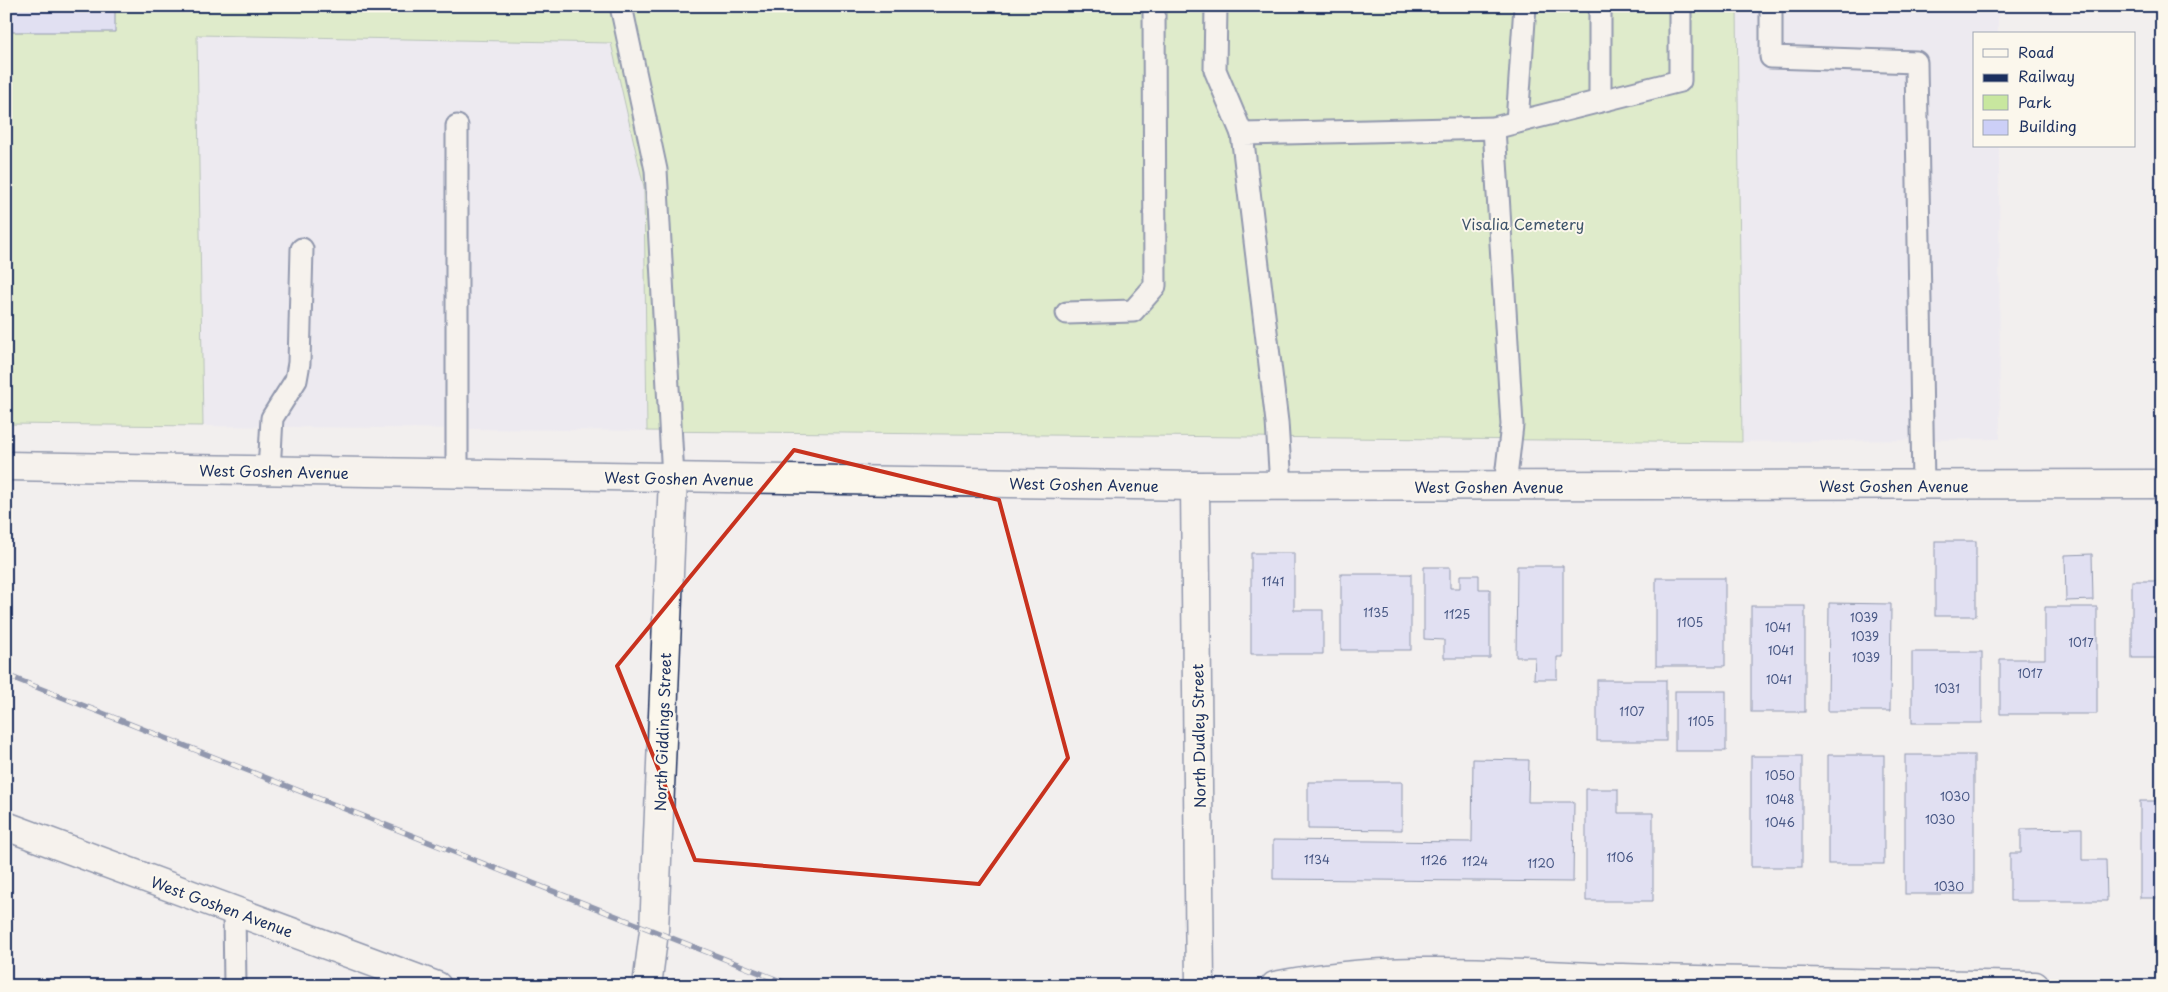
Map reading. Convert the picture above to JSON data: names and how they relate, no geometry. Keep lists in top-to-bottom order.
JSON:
{
  "streets": {
    "street": ["West Goshen Avenue", "North Giddings Street", "North Dudley Street"]
  },
  "crossings": [
    ["West Goshen Avenue", "North Giddings Street"],
    ["West Goshen Avenue", "North Dudley Street"]
  ],
  "parks": ["Visalia Cemetery"],
  "house_numbers": [
    "1141",
    "1135",
    "1125",
    "1039",
    "1105",
    "1041",
    "1039",
    "1017",
    "1041",
    "1039",
    "1017",
    "1041",
    "1031",
    "1107",
    "1105",
    "1050",
    "1030",
    "1048",
    "1030",
    "1046",
    "1106",
    "1134",
    "1126",
    "1124",
    "1120",
    "1030"
  ],
  "legend": [
    "Road",
    "Railway",
    "Park",
    "Building"
  ]
}
